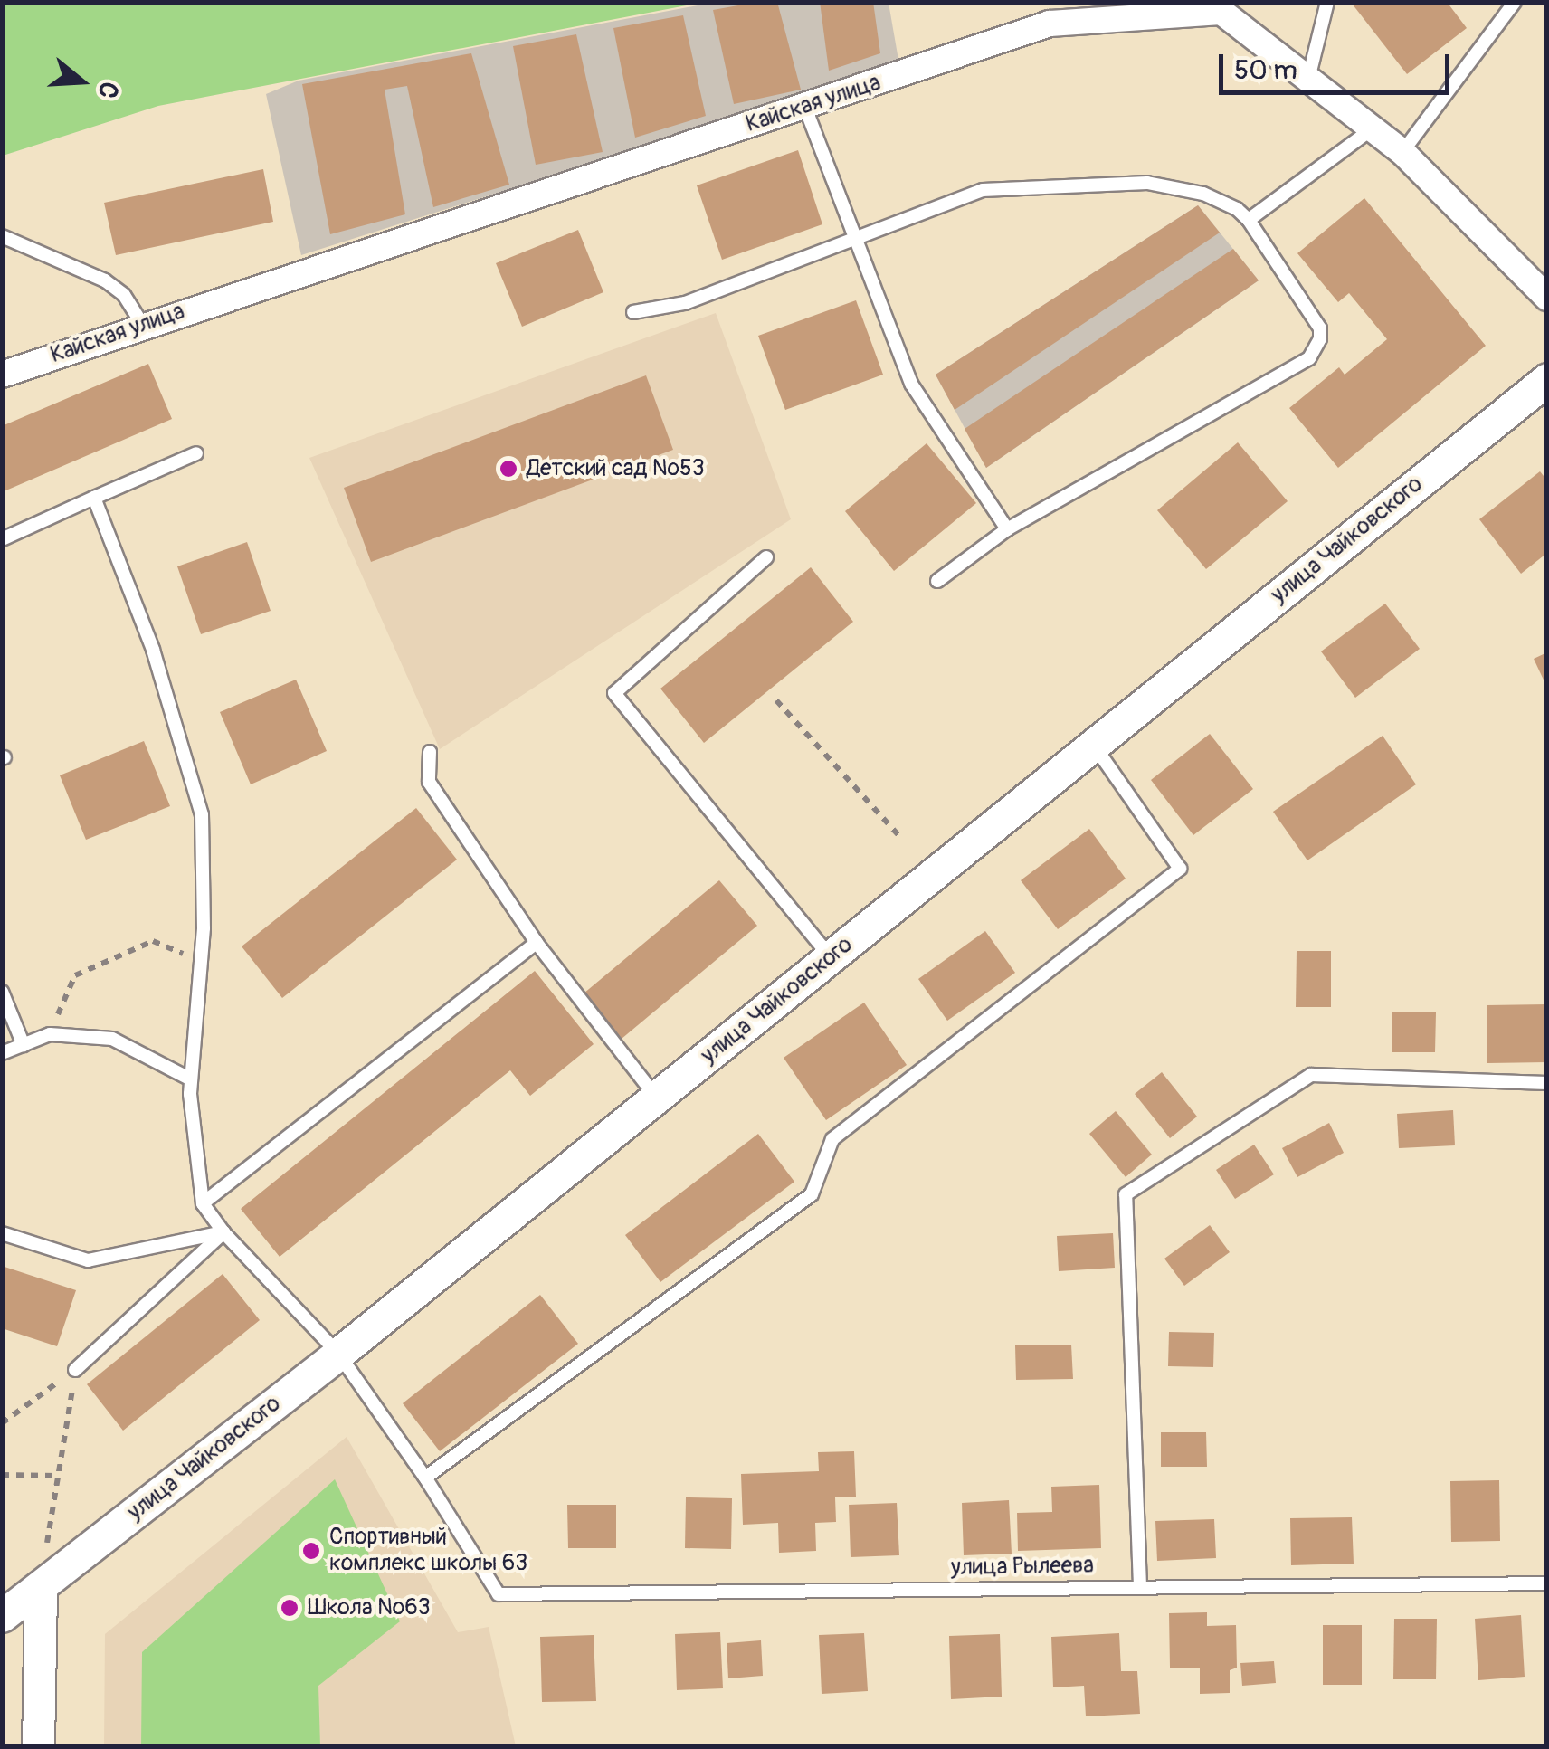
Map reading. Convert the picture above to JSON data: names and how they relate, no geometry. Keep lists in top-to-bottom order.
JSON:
{
  "streets": {
    "street": ["Кайская улица", "улица Чайковского"],
    "lane": ["улица Рылеева"]
  },
  "places": ["Детский сад №53", "Спортивный комплекс школы 63", "Школа №63"],
  "scale_bar": "50 m",
  "north": "right"
}
